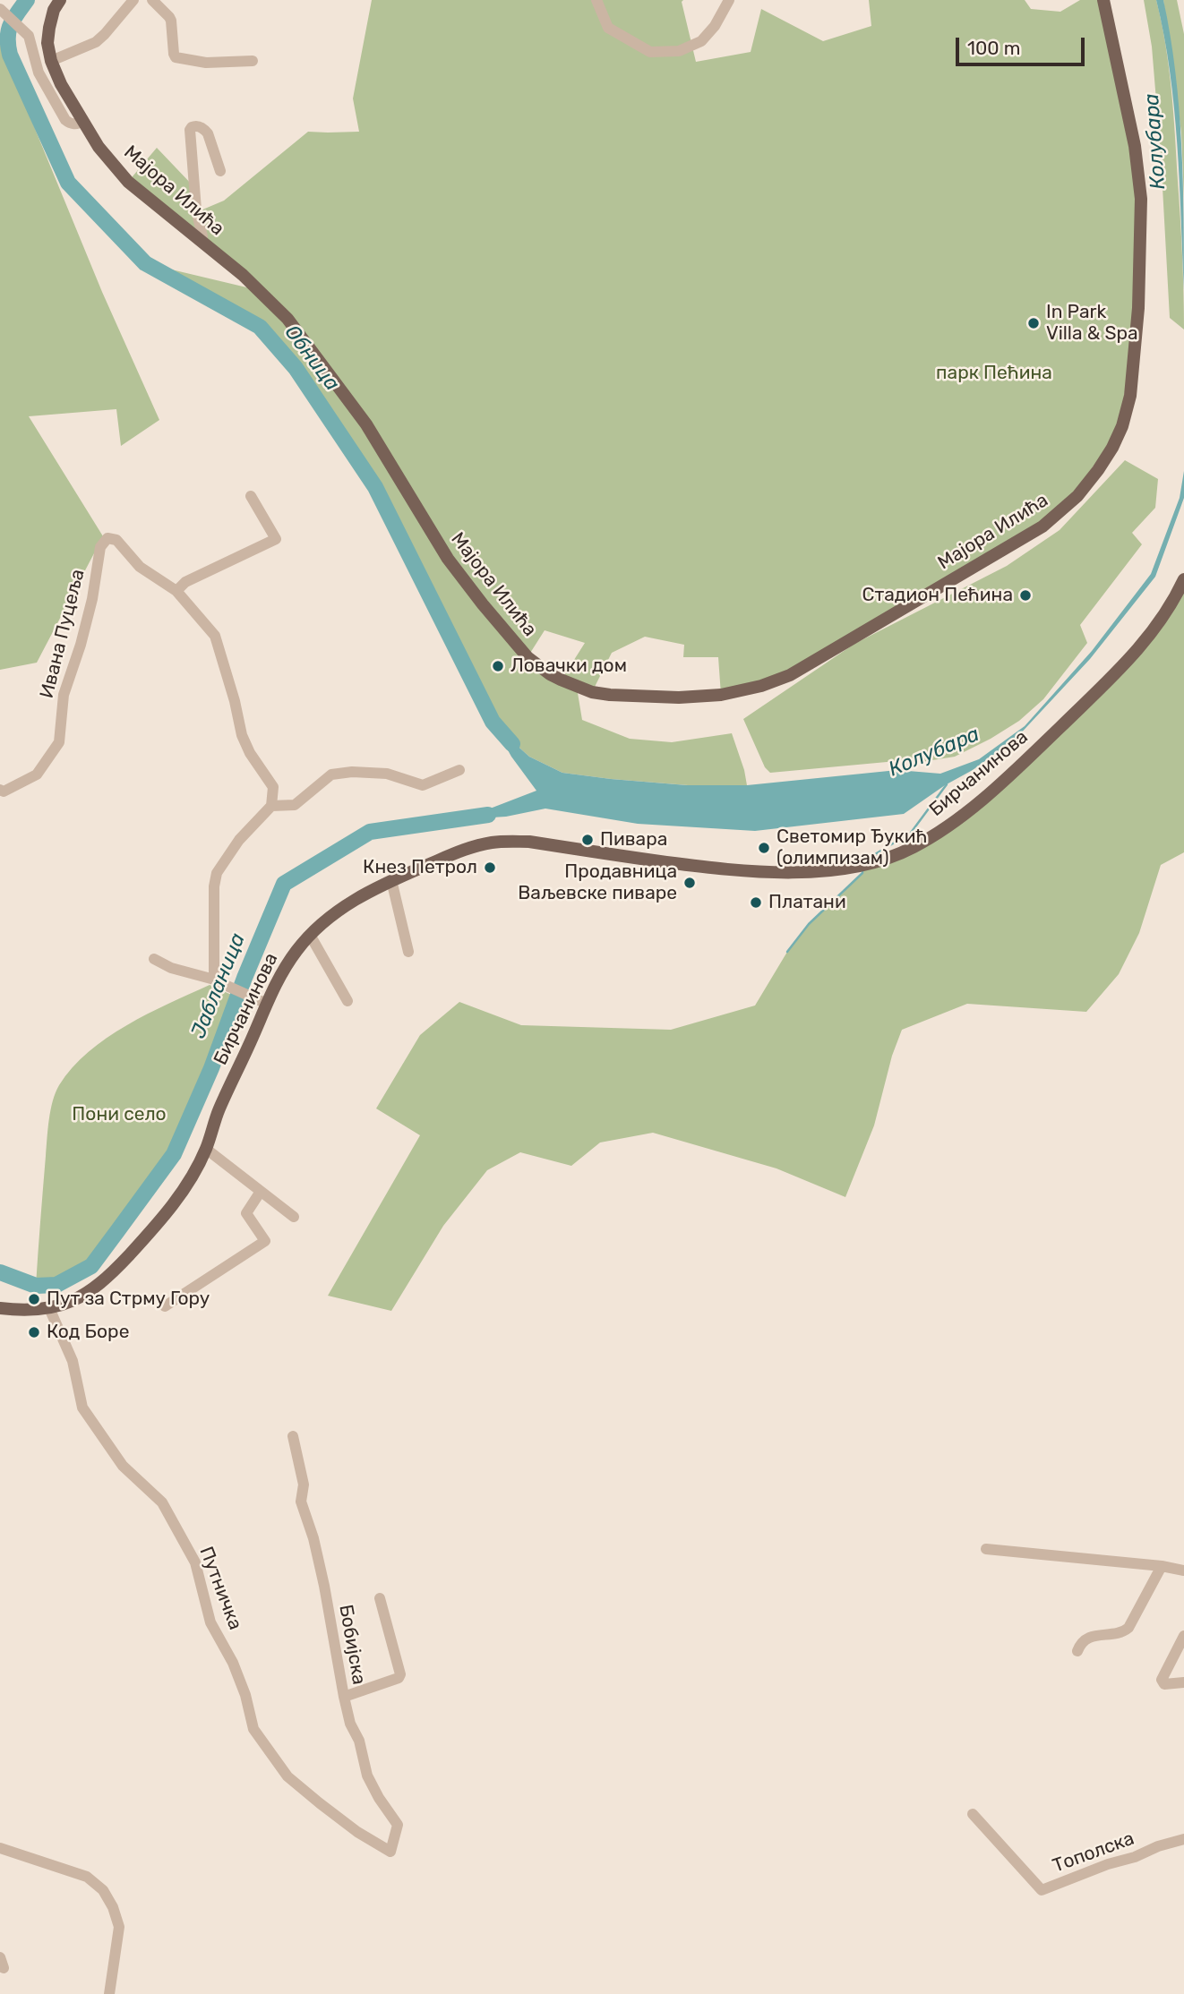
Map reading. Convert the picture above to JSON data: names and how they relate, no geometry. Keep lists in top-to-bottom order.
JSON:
{
  "streets": {
    "main road": ["Мајора Илића", "Бирчанинова"],
    "street": [
      "Ивана Пуцеља",
      "Путничка",
      "Бобијска",
      "Тополска"
    ]
  },
  "crossings": [
    ["Бирчанинова", "Путничка"],
    ["Путничка", "Бобијска"]
  ],
  "water": ["Колубара", "Обница", "Јабланица"],
  "parks": ["парк Пећина", "Пони село"],
  "places": [
    "In Park Villa & Spa",
    "Стадион Пећина",
    "Ловачки дом",
    "Пивара",
    "Светомир Ђукић (олимпизам)",
    "Кнез Петрол",
    "Продавница Ваљевске пиваре",
    "Платани",
    "Пут за Стрму Гору",
    "Код Боре"
  ],
  "scale_bar": "100 m"
}
